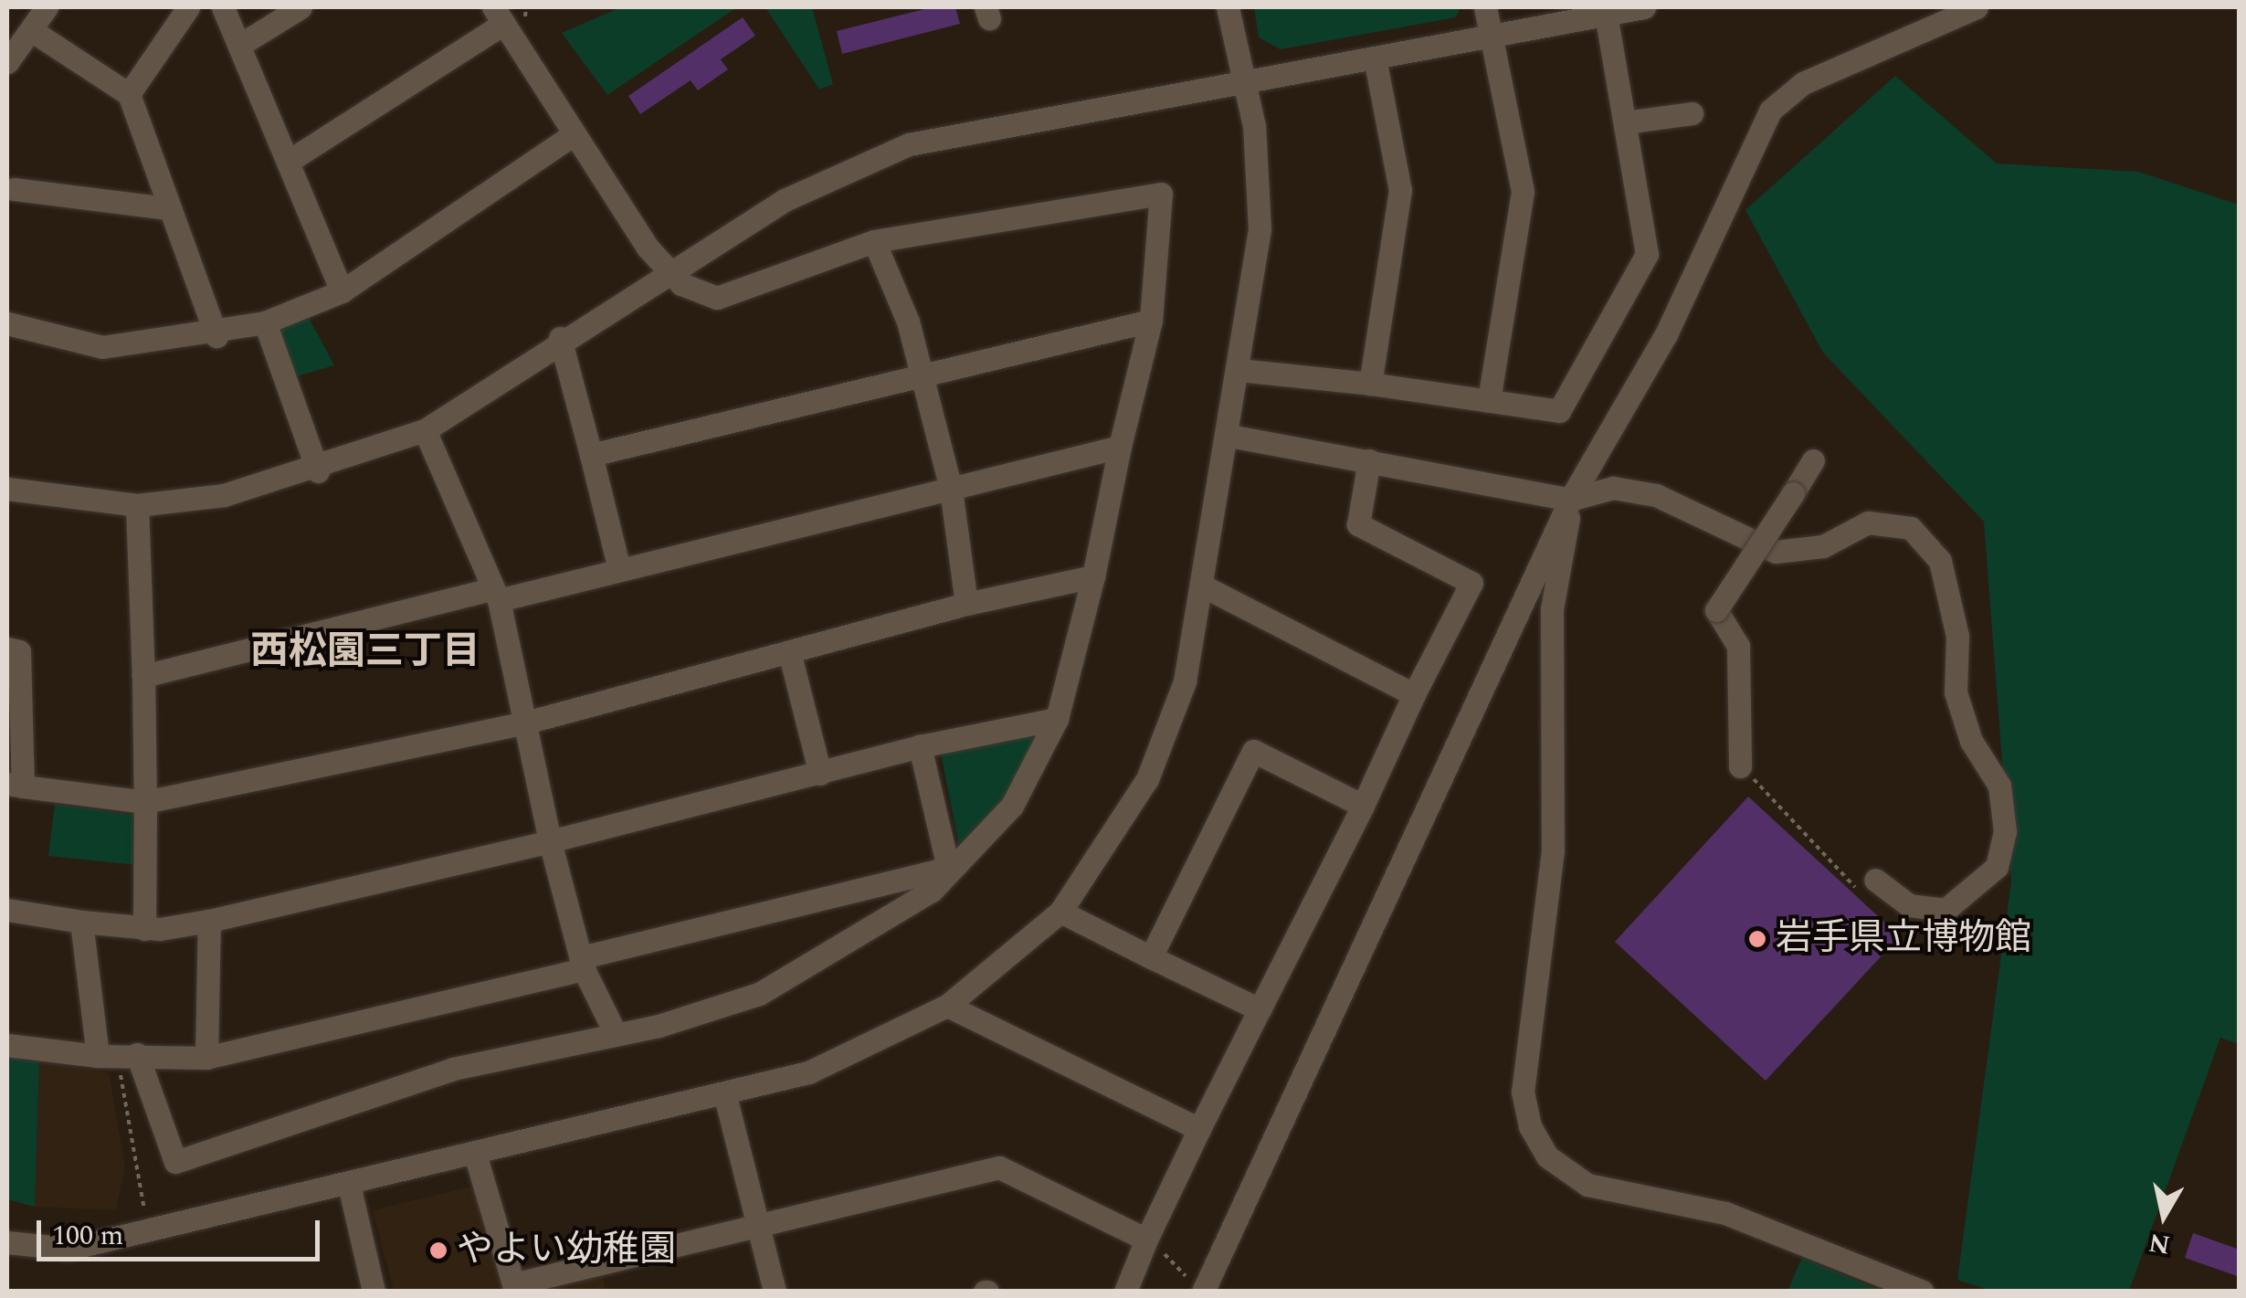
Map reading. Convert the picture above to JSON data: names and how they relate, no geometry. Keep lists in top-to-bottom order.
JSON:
{
  "districts": ["西松園三丁目"],
  "places": ["岩手県立博物館", "やよい幼稚園"],
  "scale_bar": "100 m",
  "north": "bottom"
}
